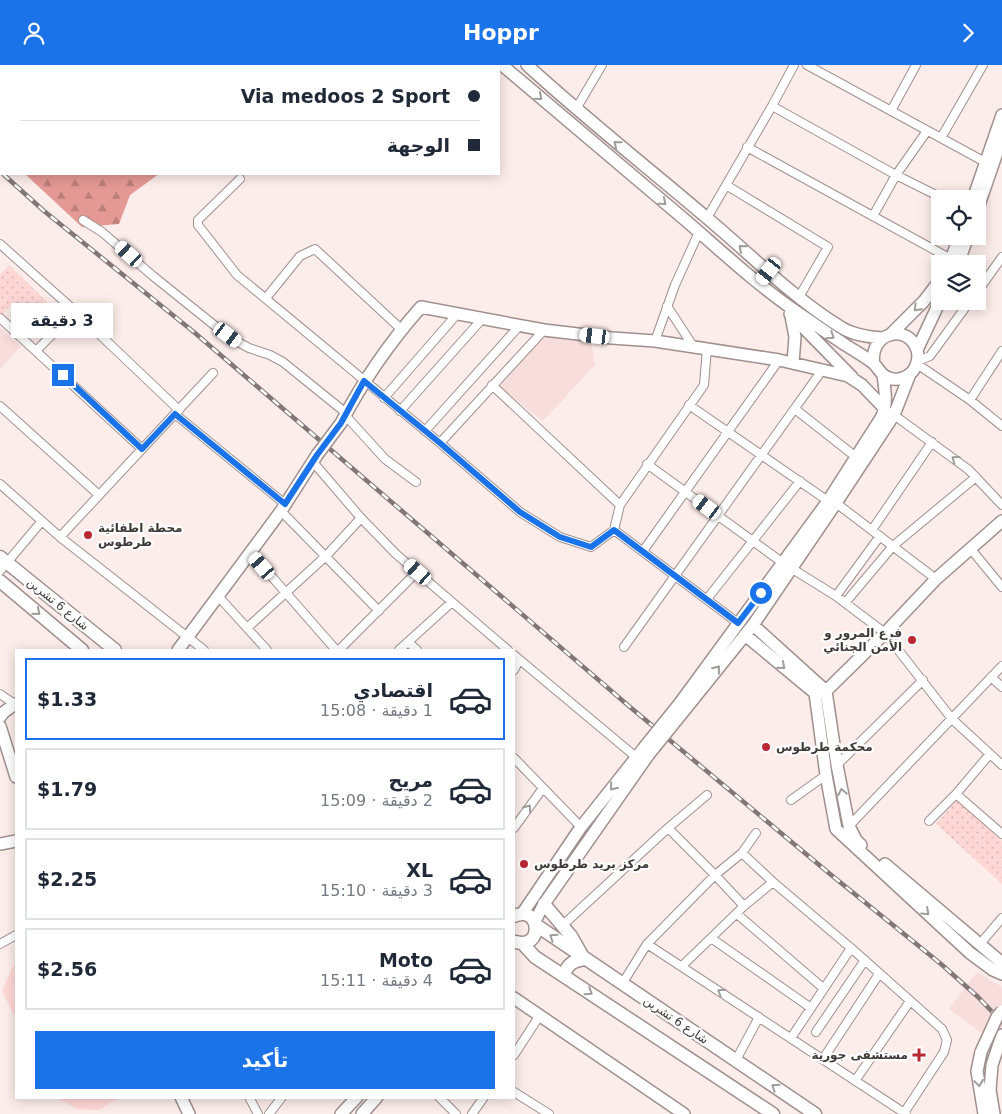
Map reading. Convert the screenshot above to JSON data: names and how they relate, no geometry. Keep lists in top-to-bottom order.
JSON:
{
  "streets": {
    "main road": ["شارع 6 تشرين"]
  },
  "places": {
    "other": [
      "محطة اطفائية طرطوس",
      "فرع المرور و الأمن الجنائي",
      "محكمة طرطوس",
      "مركز بريد طرطوس"
    ],
    "health": ["مستشفى جورية"]
  },
  "page": {
    "header": "Hoppr",
    "banner": ["Via medoos 2 Sport", "الوجهة"],
    "bubble": "3 دقيقة",
    "list": [
      {
        "name": "اقتصادي",
        "note": "1 دقيقة · 15:08",
        "value": "$1.33"
      },
      {
        "name": "مريح",
        "note": "2 دقيقة · 15:09",
        "value": "$1.79"
      },
      {
        "name": "XL",
        "note": "3 دقيقة · 15:10",
        "value": "$2.25"
      },
      {
        "name": "Moto",
        "note": "4 دقيقة · 15:11",
        "value": "$2.56"
      }
    ],
    "buttons": "تأكيد"
  }
}
